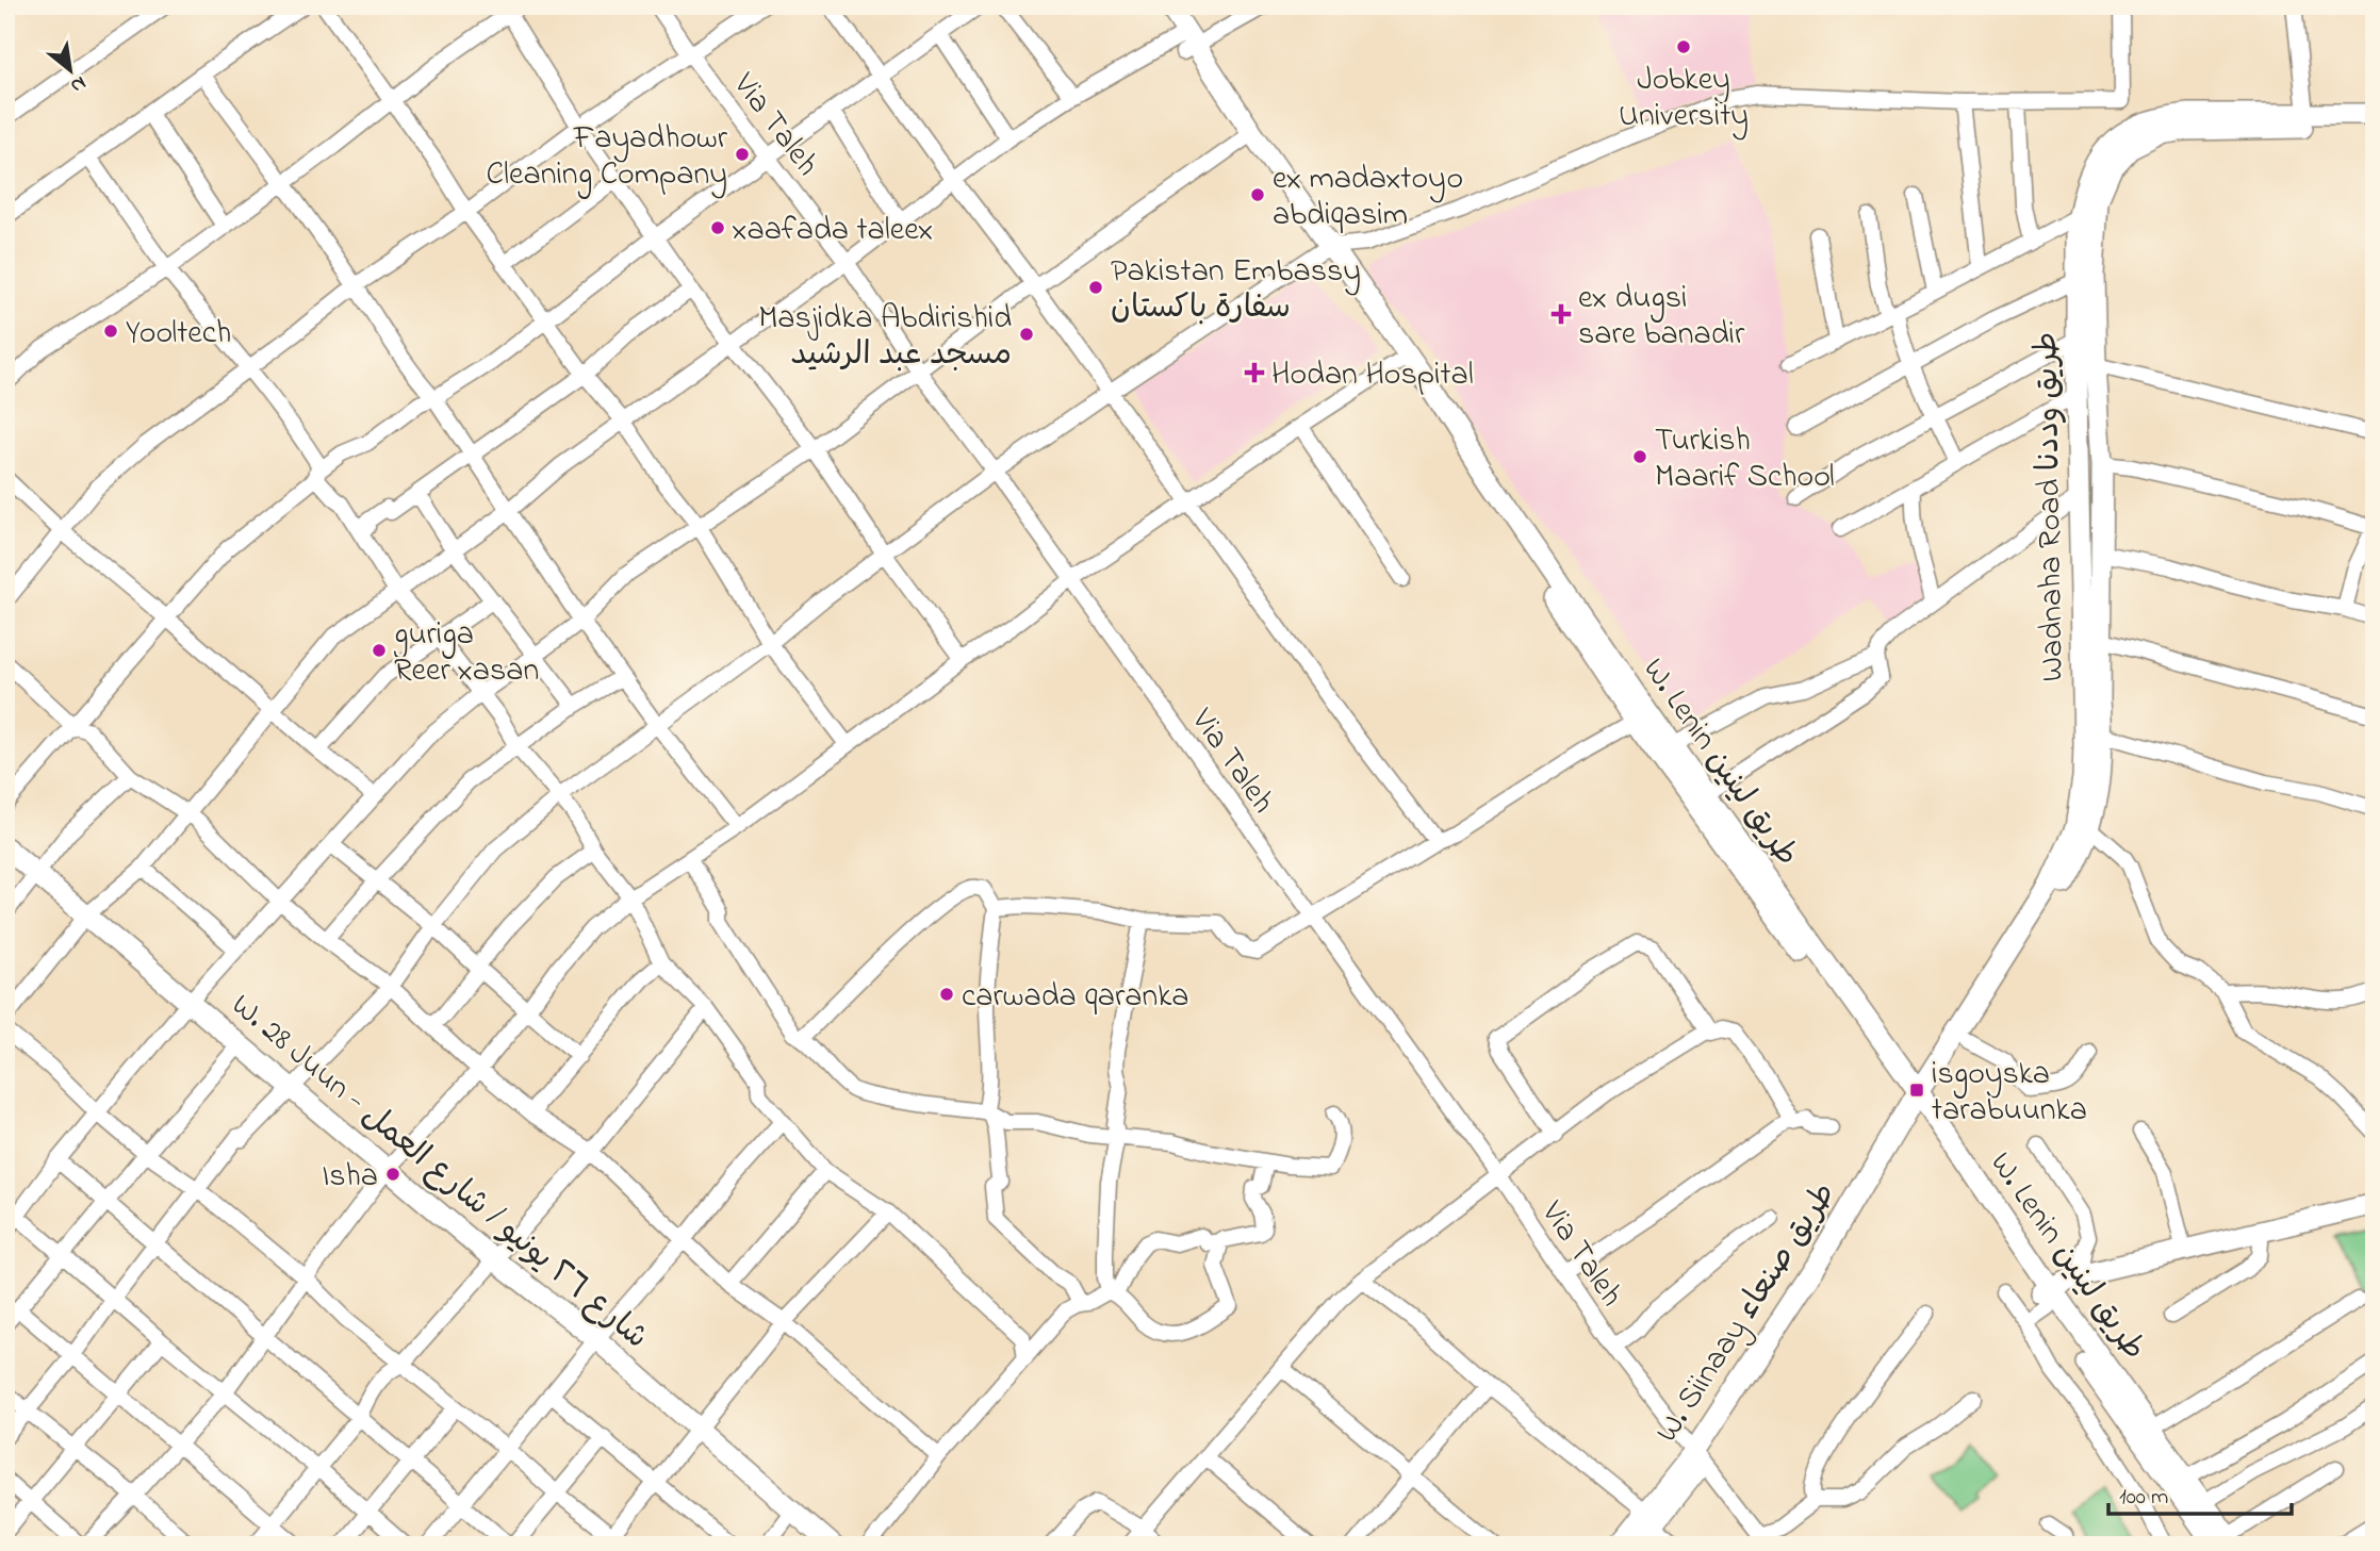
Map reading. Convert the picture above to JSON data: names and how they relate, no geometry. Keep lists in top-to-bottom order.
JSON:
{
  "streets": {
    "main road": [
      "Wadnaha Road طريق وددنا",
      "W. Lenin طريق لينين",
      "W. 28 Juun - شارع ٢٦ يونيو / شارع العمل",
      "W. Siinaay طريق صنعاء"
    ],
    "street": ["Via Taleh"]
  },
  "crossings": [
    ["Via Taleh", "W. Siinaay طريق صنعاء"],
    ["Wadnaha Road طريق وددنا", "W. Lenin طريق لينين"],
    ["Wadnaha Road طريق وددنا", "W. Siinaay طريق صنعاء"],
    ["W. Lenin طريق لينين", "W. Siinaay طريق صنعاء"]
  ],
  "places": {
    "other": [
      "Jobkey University",
      "Fayadhowr Cleaning Company",
      "ex madaxtoyo abdiqasim",
      "xaafada taleex",
      "Pakistan Embassy سفارة باكستان",
      "Yooltech",
      "Masjidka Abdirishid مسجد عبد الرشيد",
      "Turkish Maarif School",
      "guriga Reer xasan",
      "carwada qaranka",
      "Isha"
    ],
    "health": ["ex dugsi sare banadir", "Hodan Hospital"],
    "transit": ["isgoyska tarabuunka"]
  },
  "scale_bar": "100 m",
  "north": "bottom right"
}
